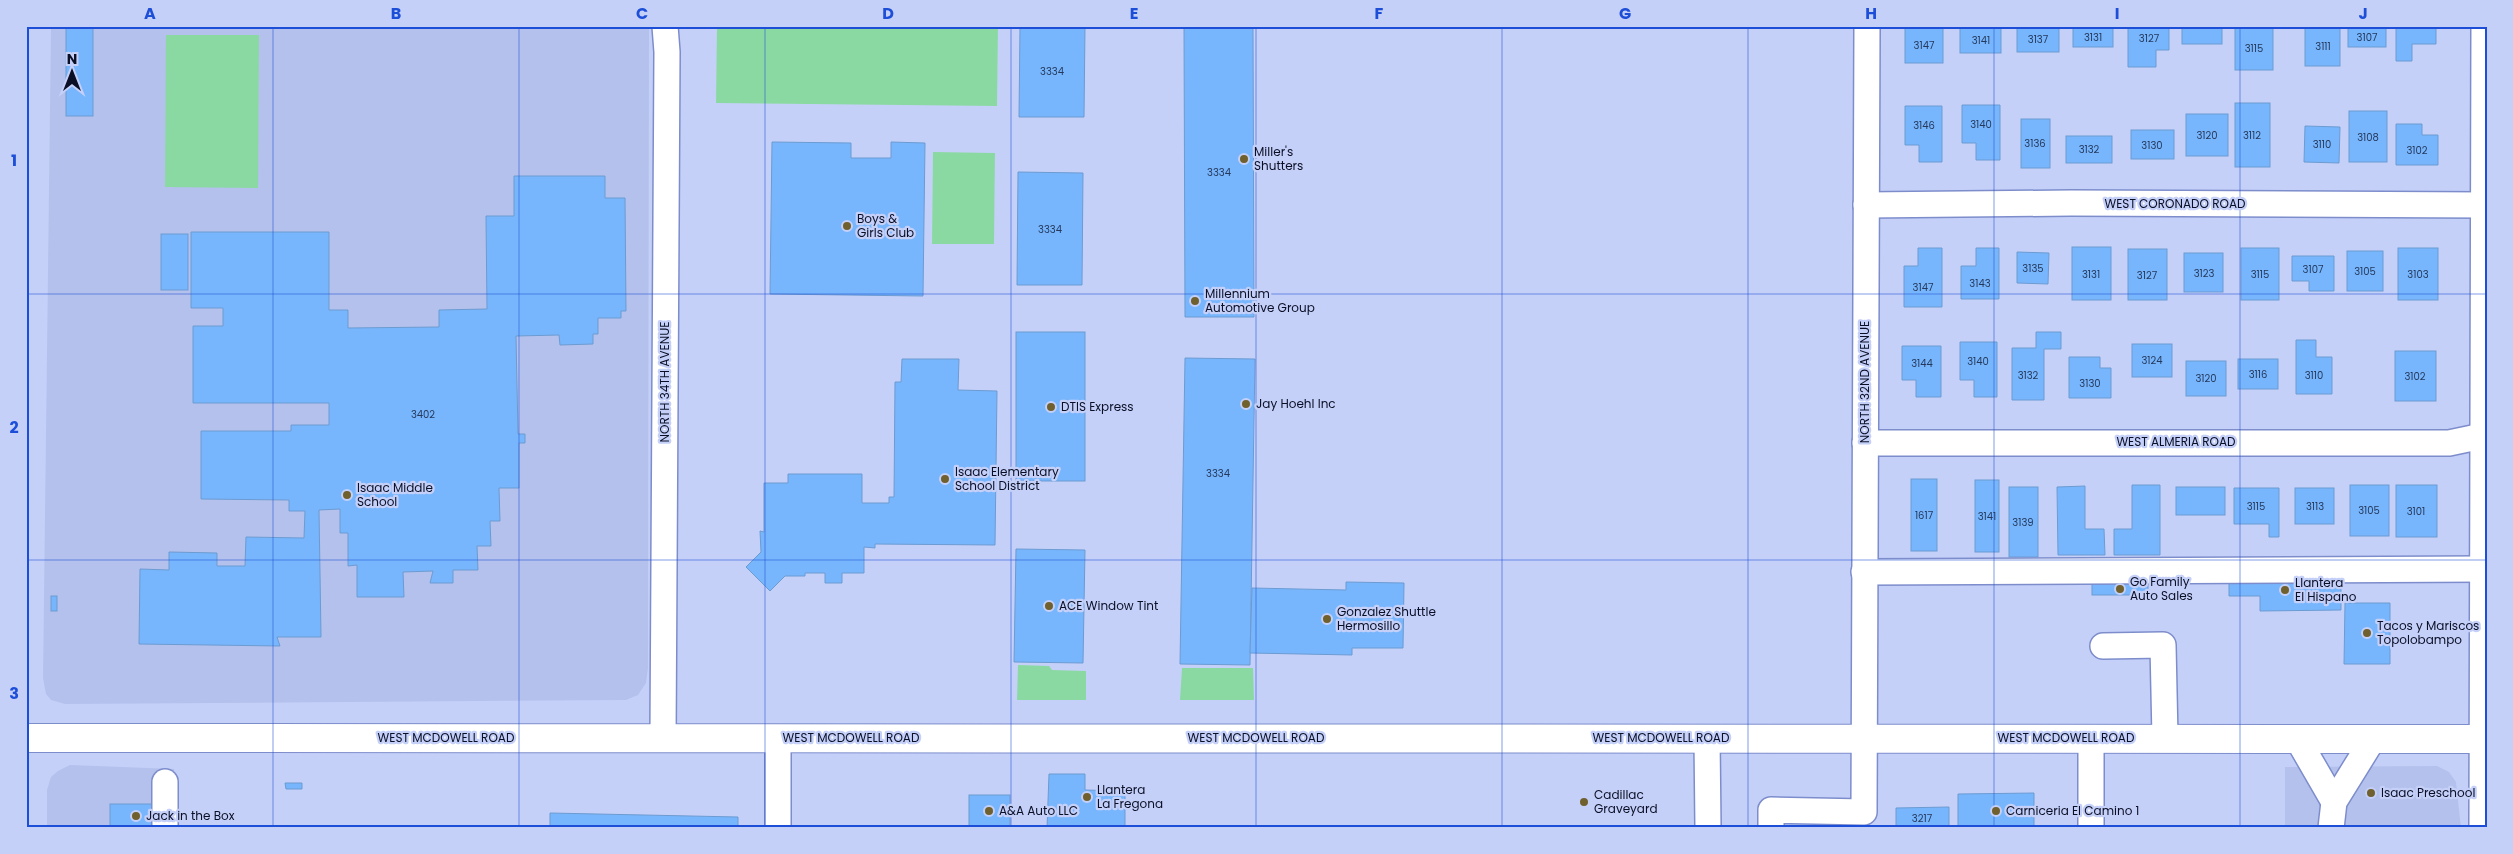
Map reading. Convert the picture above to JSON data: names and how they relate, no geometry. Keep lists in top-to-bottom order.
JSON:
{
  "streets": {
    "main road": ["WEST MCDOWELL ROAD"],
    "street": [
      "WEST CORONADO ROAD",
      "NORTH 34TH AVENUE",
      "NORTH 32ND AVENUE",
      "WEST ALMERIA ROAD"
    ]
  },
  "crossings": [
    ["WEST CORONADO ROAD", "NORTH 32ND AVENUE"],
    ["NORTH 34TH AVENUE", "WEST MCDOWELL ROAD"],
    ["NORTH 32ND AVENUE", "WEST ALMERIA ROAD"],
    ["NORTH 32ND AVENUE", "WEST MCDOWELL ROAD"]
  ],
  "places": [
    "Miller's Shutters",
    "Boys & Girls Club",
    "Millennium Automotive Group",
    "Jay Hoehl Inc",
    "DTIS Express",
    "Isaac Elementary School District",
    "Isaac Middle School",
    "Go Family Auto Sales",
    "Llantera El Hispano",
    "ACE Window Tint",
    "Gonzalez Shuttle Hermosillo",
    "Tacos y Mariscos Topolobampo",
    "Isaac Preschool",
    "Llantera La Fregona",
    "Cadillac Graveyard",
    "A&A Auto LLC",
    "Carniceria El Camino 1",
    "Jack in the Box"
  ],
  "house_numbers": [
    "3131",
    "3107",
    "3127",
    "3137",
    "3141",
    "3147",
    "3111",
    "3115",
    "3334",
    "3140",
    "3146",
    "3120",
    "3112",
    "3108",
    "3136",
    "3110",
    "3130",
    "3132",
    "3102",
    "3334",
    "3334",
    "3135",
    "3107",
    "3105",
    "3123",
    "3131",
    "3115",
    "3103",
    "3127",
    "3143",
    "3147",
    "3124",
    "3140",
    "3144",
    "3116",
    "3132",
    "3110",
    "3102",
    "3120",
    "3130",
    "3402",
    "3334",
    "3115",
    "3113",
    "3105",
    "3101",
    "1617",
    "3141",
    "3139",
    "3217"
  ],
  "north": "top",
  "grid": {
    "columns": [
      "A",
      "B",
      "C",
      "D",
      "E",
      "F",
      "G",
      "H",
      "I",
      "J"
    ],
    "rows": ["1", "2", "3"]
  }
}
